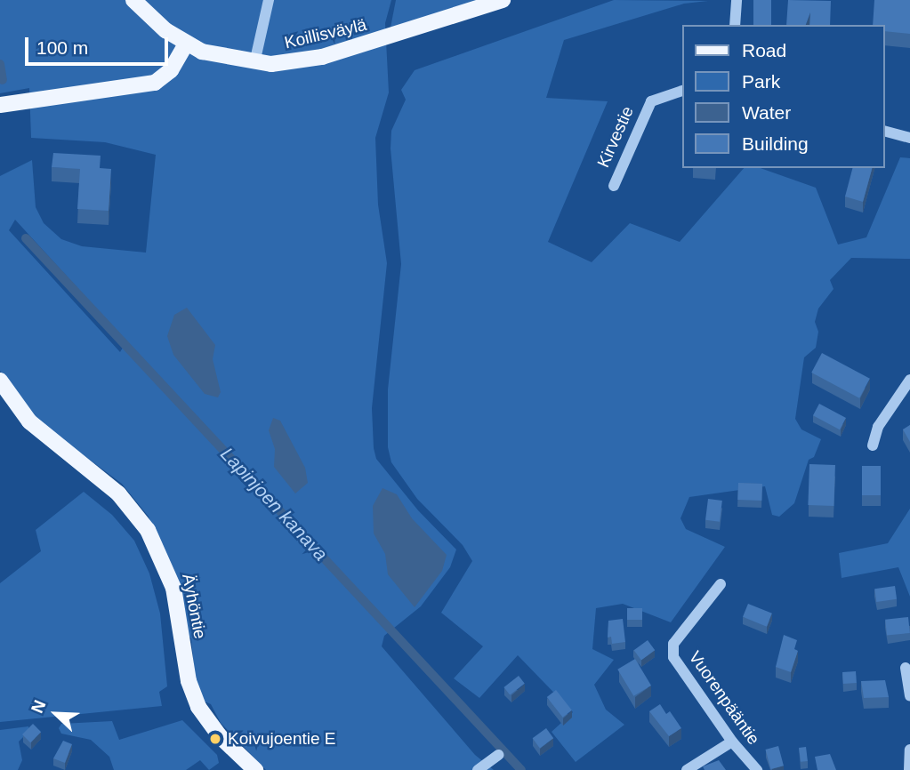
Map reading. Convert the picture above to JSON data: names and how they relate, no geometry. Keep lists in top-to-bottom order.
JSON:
{
  "streets": {
    "main road": ["Koillisväylä", "Äyhöntie"],
    "street": ["Kirvestie", "Vuorenpääntie"]
  },
  "water": ["Lapinjoen kanava"],
  "places": ["Koivujoentie E"],
  "legend": [
    "Road",
    "Park",
    "Water",
    "Building"
  ],
  "scale_bar": "100 m",
  "north": "top left"
}
